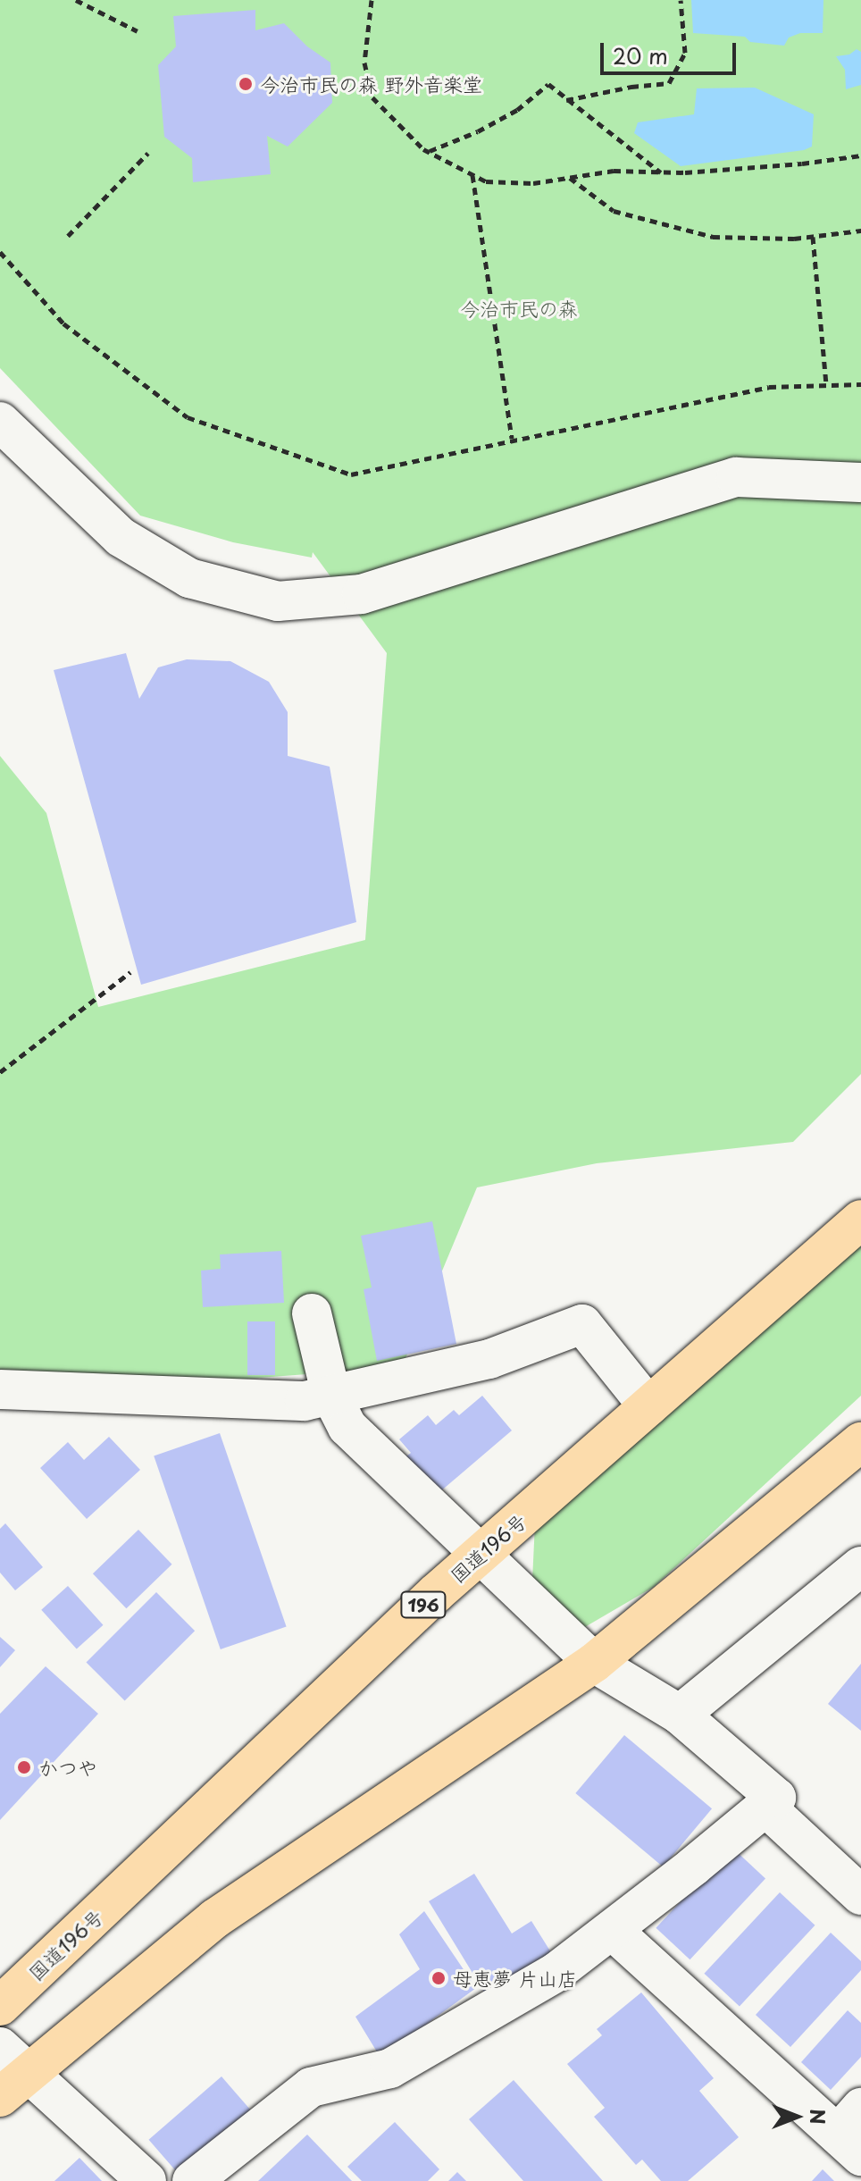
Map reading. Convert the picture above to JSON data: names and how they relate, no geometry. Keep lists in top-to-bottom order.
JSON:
{
  "streets": {
    "highway": ["国道196号", "196"]
  },
  "parks": ["今治市民の森"],
  "places": ["今治市民の森 野外音楽堂", "かつや", "母恵夢 片山店"],
  "scale_bar": "20 m",
  "north": "right"
}
